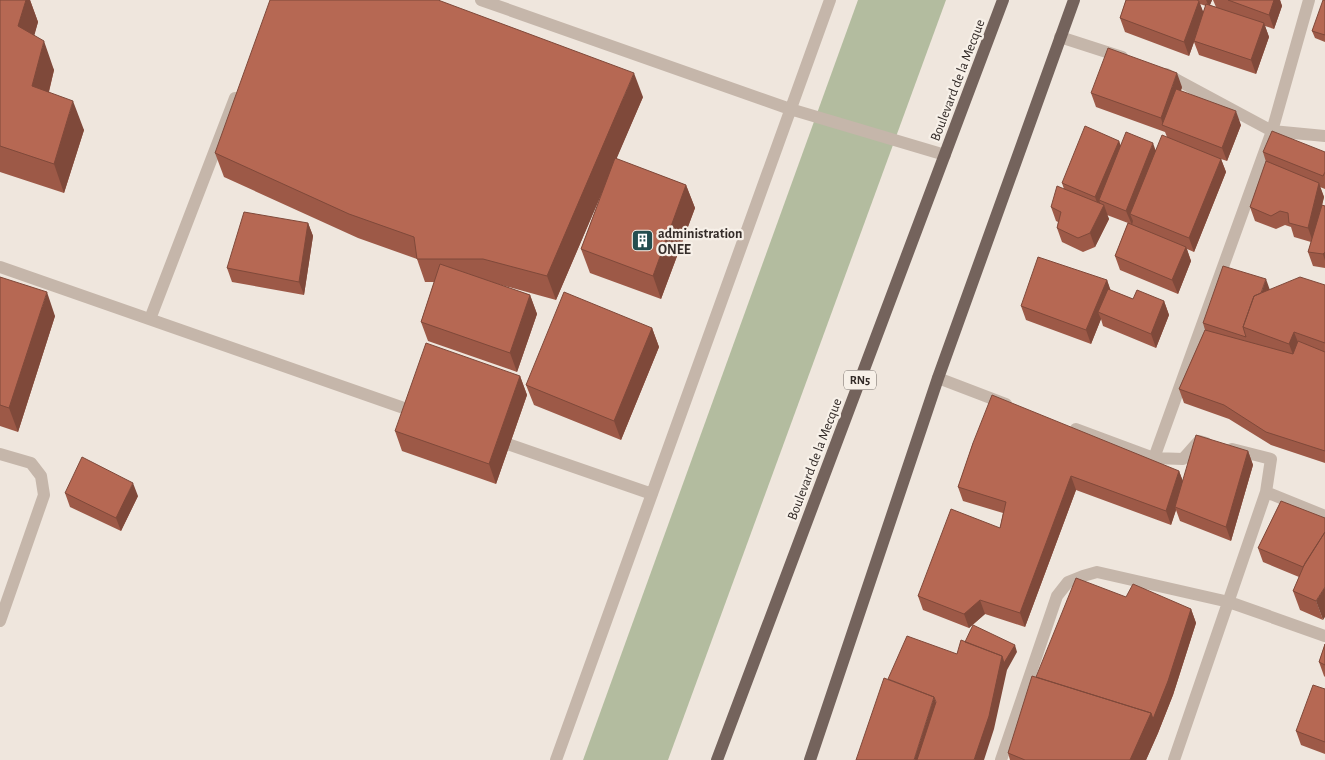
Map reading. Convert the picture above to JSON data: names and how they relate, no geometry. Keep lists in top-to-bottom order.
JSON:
{
  "streets": {
    "main road": ["Boulevard de la Mecque", "RN5"]
  },
  "places": {
    "building": ["administration ONEE"]
  }
}
